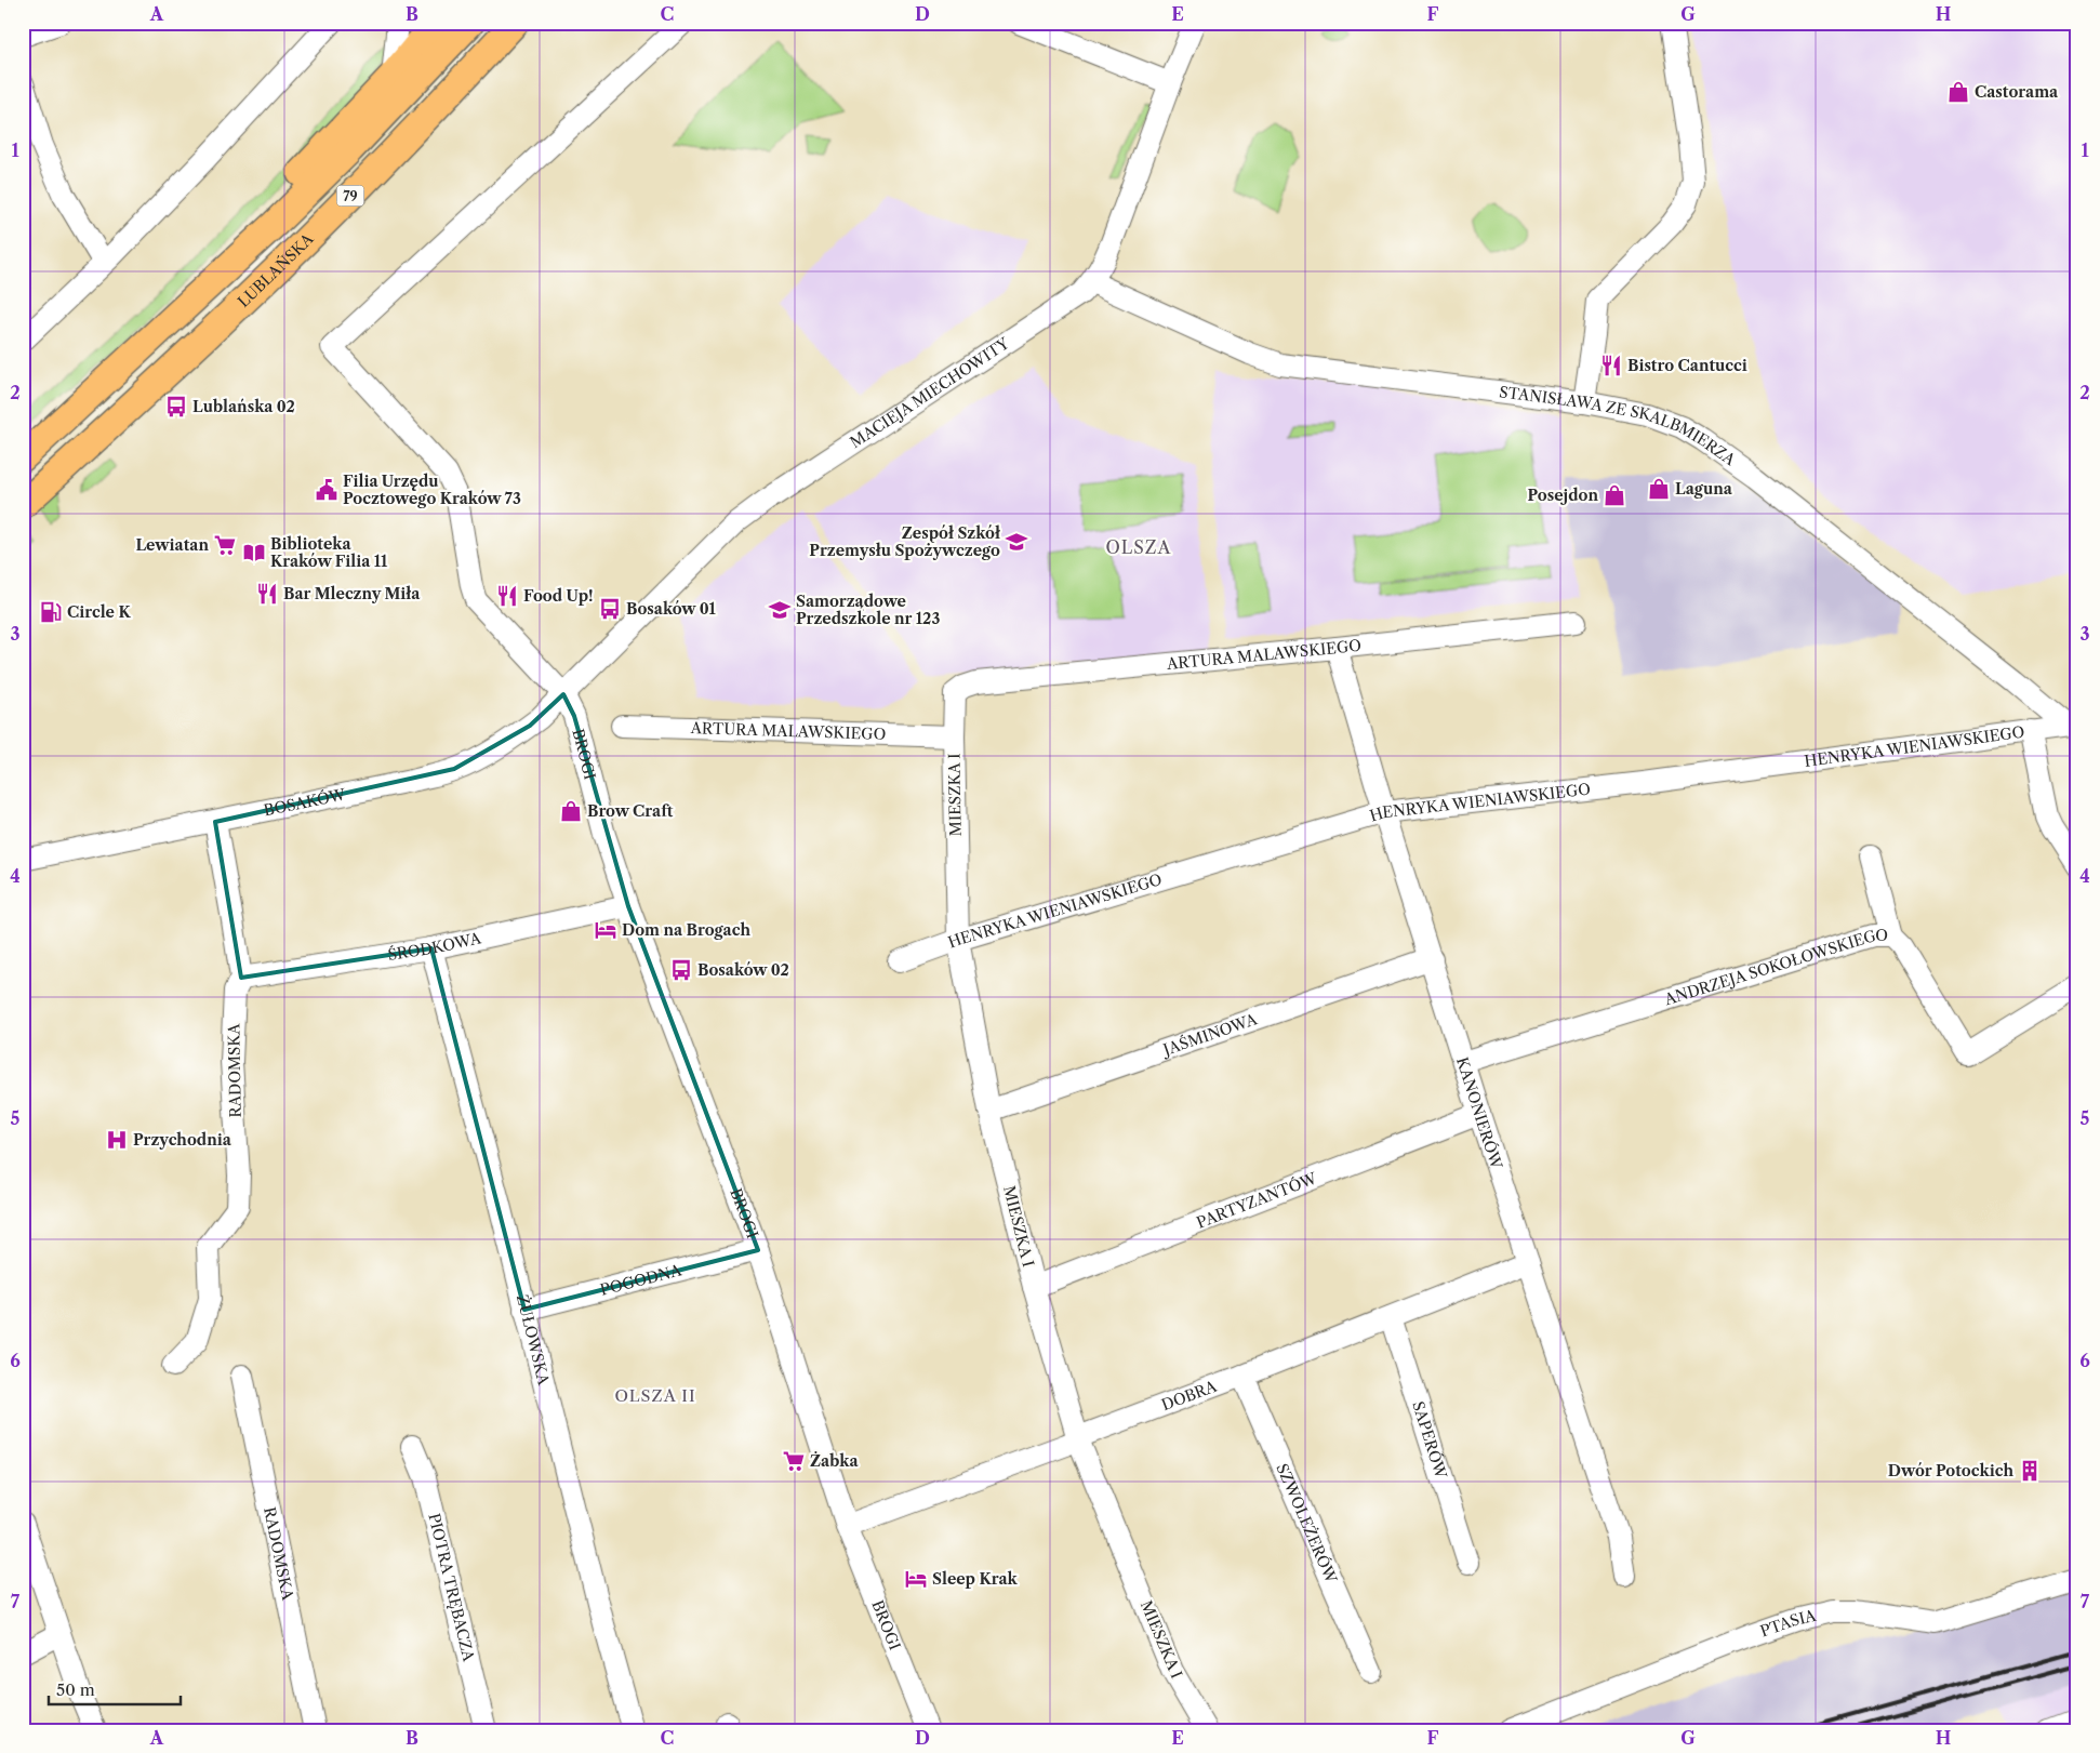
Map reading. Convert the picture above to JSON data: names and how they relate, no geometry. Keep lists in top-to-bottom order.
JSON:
{
  "streets": {
    "main road": ["79", "LUBLAŃSKA"],
    "street": [
      "MACIEJA MIECHOWITY",
      "STANISŁAWA ZE SKALBMIERZA",
      "ARTURA MALAWSKIEGO",
      "HENRYKA WIENIAWSKIEGO",
      "BROGI",
      "MIESZKA I",
      "BOSAKÓW",
      "ŚRODKOWA",
      "ANDRZEJA SOKOŁOWSKIEGO",
      "JAŚMINOWA",
      "RADOMSKA",
      "KANONIERÓW",
      "PARTYZANTÓW",
      "POGODNA",
      "ŻUŁOWSKA",
      "DOBRA",
      "SAPERÓW",
      "SZWOLEŻERÓW",
      "PIOTRA TRĘBACZA",
      "PTASIA"
    ]
  },
  "crossings": [
    ["MACIEJA MIECHOWITY", "STANISŁAWA ZE SKALBMIERZA"],
    ["MACIEJA MIECHOWITY", "BROGI"],
    ["MACIEJA MIECHOWITY", "BOSAKÓW"],
    ["STANISŁAWA ZE SKALBMIERZA", "HENRYKA WIENIAWSKIEGO"],
    ["ARTURA MALAWSKIEGO", "MIESZKA I"],
    ["ARTURA MALAWSKIEGO", "KANONIERÓW"],
    ["HENRYKA WIENIAWSKIEGO", "MIESZKA I"],
    ["HENRYKA WIENIAWSKIEGO", "KANONIERÓW"],
    ["BROGI", "BOSAKÓW"],
    ["BROGI", "ŚRODKOWA"],
    ["BROGI", "POGODNA"],
    ["BROGI", "DOBRA"],
    ["MIESZKA I", "JAŚMINOWA"],
    ["MIESZKA I", "PARTYZANTÓW"],
    ["MIESZKA I", "DOBRA"],
    ["BOSAKÓW", "RADOMSKA"],
    ["ŚRODKOWA", "RADOMSKA"],
    ["ŚRODKOWA", "ŻUŁOWSKA"],
    ["ANDRZEJA SOKOŁOWSKIEGO", "KANONIERÓW"],
    ["JAŚMINOWA", "KANONIERÓW"],
    ["KANONIERÓW", "PARTYZANTÓW"],
    ["KANONIERÓW", "DOBRA"],
    ["POGODNA", "ŻUŁOWSKA"],
    ["DOBRA", "SAPERÓW"],
    ["DOBRA", "SZWOLEŻERÓW"]
  ],
  "districts": ["OLSZA", "OLSZA II"],
  "places": {
    "shop": [
      "Castorama",
      "Laguna",
      "Posejdon",
      "Brow Craft"
    ],
    "restaurant": ["Bistro Cantucci", "Bar Mleczny Miła", "Food Up!"],
    "bus stop": ["Lublańska 02", "Bosaków 01", "Bosaków 02"],
    "public building": ["Filia Urzędu Pocztowego Kraków 73"],
    "school or university": ["Zespół Szkół Przemysłu Spożywczego", "Samorządowe Przedszkole nr 123"],
    "supermarket": ["Lewiatan", "Żabka"],
    "library": ["Biblioteka Kraków Filia 11"],
    "fuel station": ["Circle K"],
    "hotel": ["Dom na Brogach", "Sleep Krak"],
    "hospital": ["Przychodnia"],
    "building": ["Dwór Potockich"]
  },
  "scale_bar": "50 m",
  "grid": {
    "columns": [
      "A",
      "B",
      "C",
      "D",
      "E",
      "F",
      "G",
      "H"
    ],
    "rows": [
      "1",
      "2",
      "3",
      "4",
      "5",
      "6",
      "7"
    ]
  }
}
